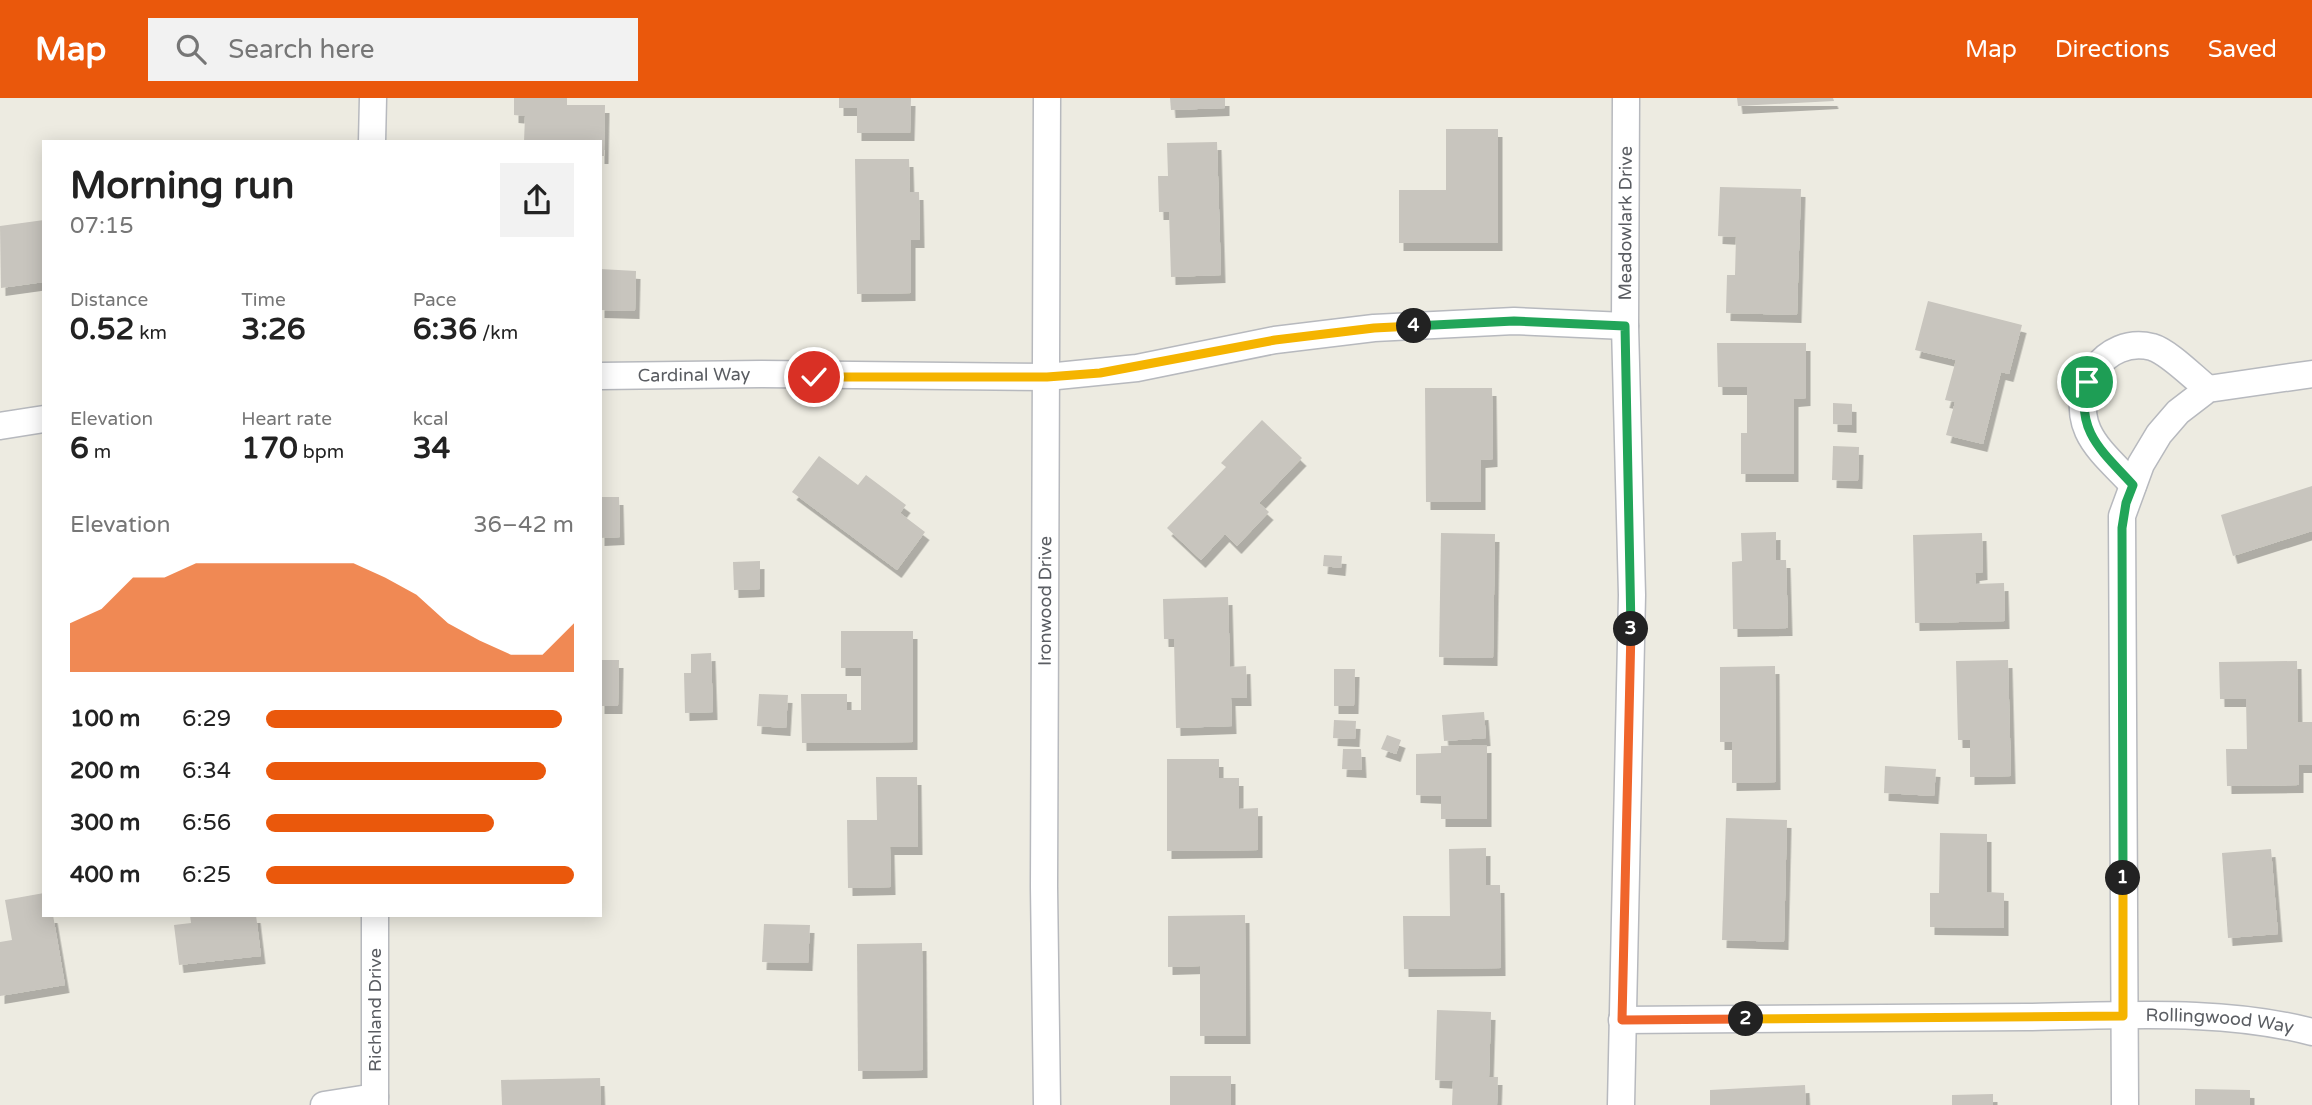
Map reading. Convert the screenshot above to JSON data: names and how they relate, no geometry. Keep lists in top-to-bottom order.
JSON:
{
  "streets": {
    "street": [
      "Meadowlark Drive",
      "Cardinal Way",
      "Ironwood Drive",
      "Richland Drive",
      "Rollingwood Way"
    ]
  },
  "crossings": [
    ["Meadowlark Drive", "Cardinal Way"],
    ["Meadowlark Drive", "Rollingwood Way"],
    ["Cardinal Way", "Ironwood Drive"]
  ],
  "page": {
    "header": "Map",
    "search": "Search here",
    "nav": ["Map", "Directions", "Saved"],
    "heading": ["Morning run", "07:15"],
    "stats": [
      ["Distance", "0.52 km"],
      ["Time", "3:26"],
      ["Pace", "6:36 /km"],
      ["Elevation", "6 m"],
      ["Heart rate", "170 bpm"],
      ["kcal", "34"]
    ],
    "pins": [
      "4",
      "3",
      "1",
      "2"
    ],
    "chart": ["Elevation", "36–42 m"],
    "list": [
      {
        "name": "100 m",
        "note": "6:29"
      },
      {
        "name": "200 m",
        "note": "6:34"
      },
      {
        "name": "300 m",
        "note": "6:56"
      },
      {
        "name": "400 m",
        "note": "6:25"
      }
    ]
  }
}
